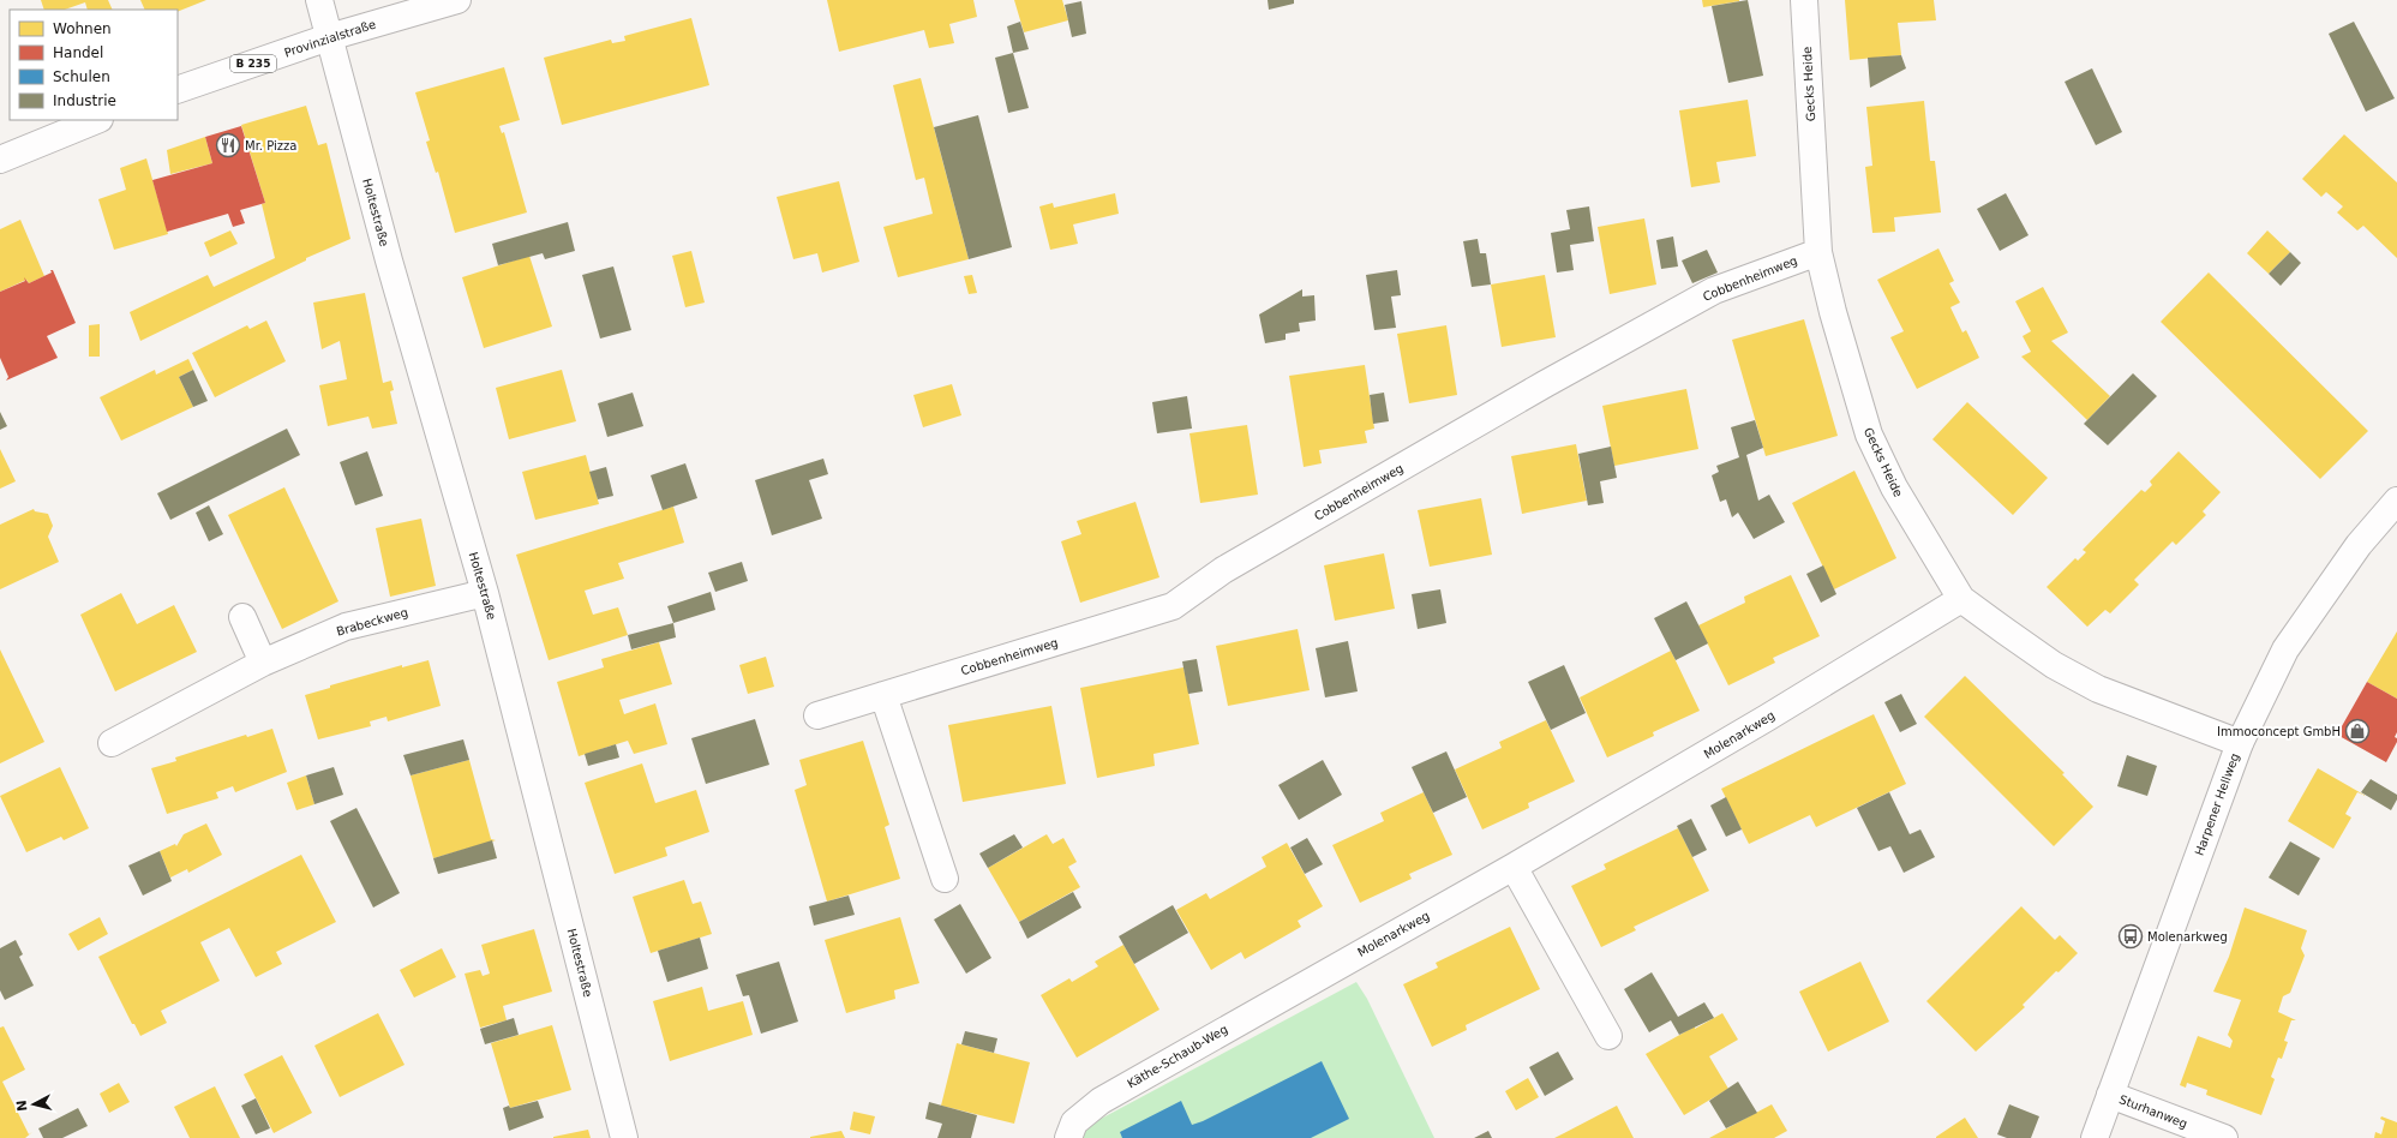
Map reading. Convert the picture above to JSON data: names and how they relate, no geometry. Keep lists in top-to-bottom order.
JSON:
{
  "streets": {
    "street": [
      "Provinzialstraße",
      "B 235",
      "Gecks Heide",
      "Holtestraße",
      "Cobbenheimweg",
      "Brabeckweg",
      "Molenarkweg",
      "Harpener Hellweg",
      "Käthe-Schaub-Weg",
      "Sturhanweg"
    ]
  },
  "crossings": [
    ["Provinzialstraße", "Holtestraße"],
    ["Gecks Heide", "Cobbenheimweg"],
    ["Gecks Heide", "Molenarkweg"],
    ["Gecks Heide", "Harpener Hellweg"],
    ["Holtestraße", "Brabeckweg"],
    ["Molenarkweg", "Käthe-Schaub-Weg"],
    ["Harpener Hellweg", "Sturhanweg"]
  ],
  "places": {
    "restaurant": ["Mr. Pizza"],
    "shop": ["Immoconcept GmbH"],
    "bus stop": ["Molenarkweg"]
  },
  "legend": [
    "Wohnen",
    "Handel",
    "Schulen",
    "Industrie"
  ],
  "north": "left"
}
